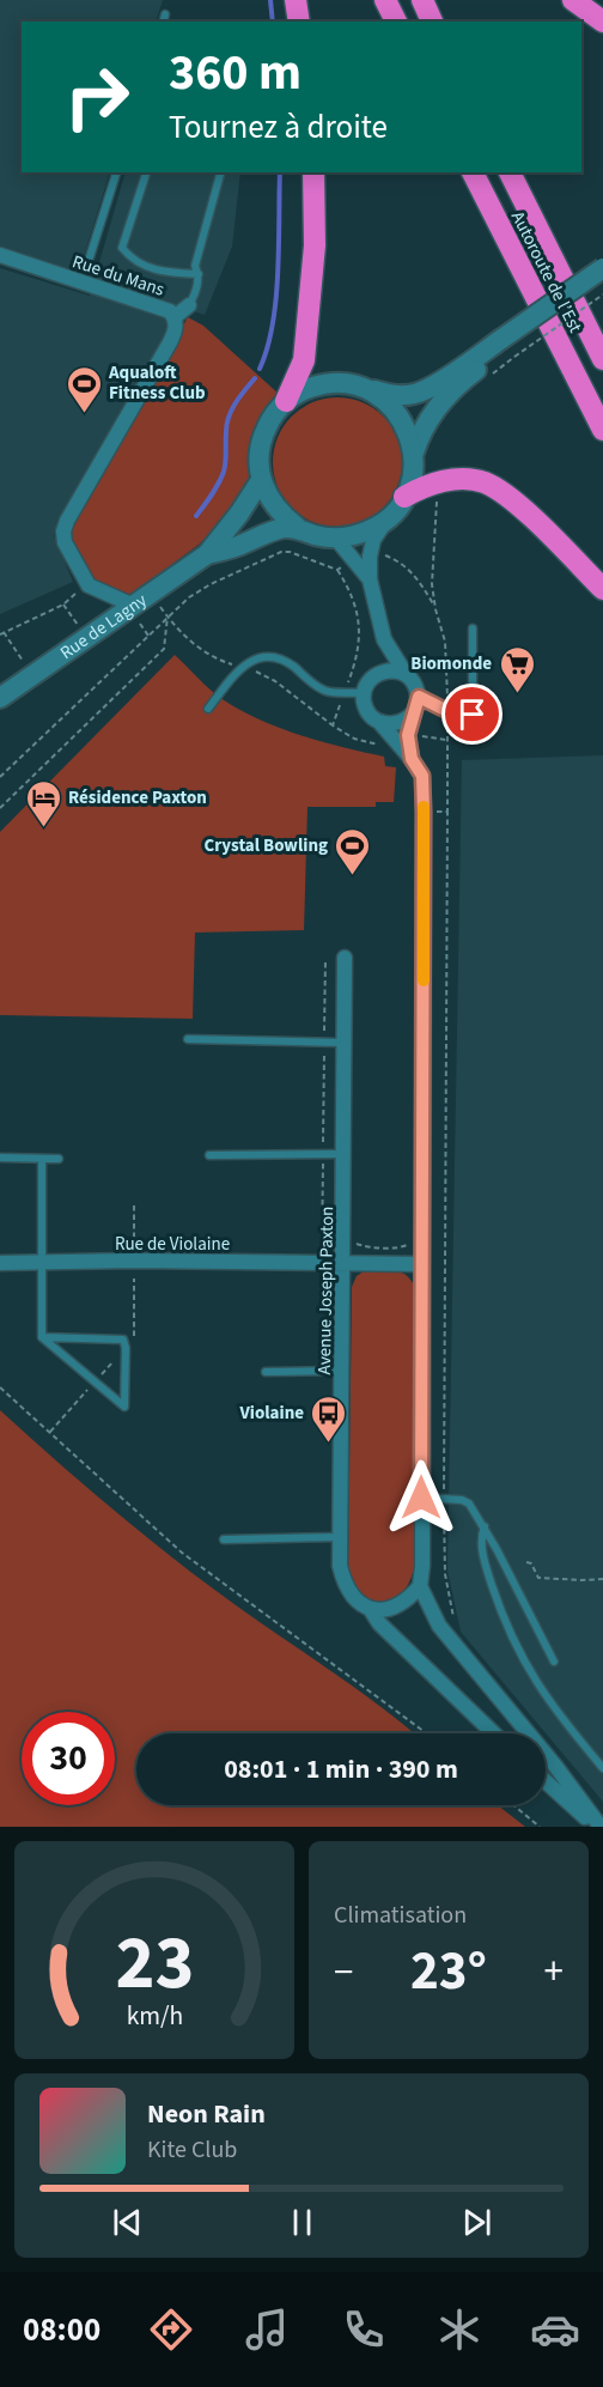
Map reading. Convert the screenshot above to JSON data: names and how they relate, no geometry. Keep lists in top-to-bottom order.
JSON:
{
  "streets": {
    "highway": ["Autoroute de l’Est"],
    "main road": ["Rue de Lagny"],
    "street": ["Rue du Mans", "Rue de Violaine", "Avenue Joseph Paxton"]
  },
  "crossings": [
    ["Rue du Mans", "Rue de Lagny"],
    ["Rue de Violaine", "Avenue Joseph Paxton"]
  ],
  "places": {
    "sports": ["Aqualoft Fitness Club", "Crystal Bowling"],
    "supermarket": ["Biomonde"],
    "hotel": ["Résidence Paxton"],
    "bus stop": ["Violaine"]
  },
  "page": {
    "turn": ["360 m", "Tournez à droite"],
    "limit": "30",
    "trip": "08:01 · 1 min · 390 m",
    "tile": "Climatisation",
    "heat": ["−", "23°", "+"],
    "song": ["Neon Rain", "Kite Club"],
    "tabs": "08:00",
    "gauge": ["23", "km/h"]
  }
}
